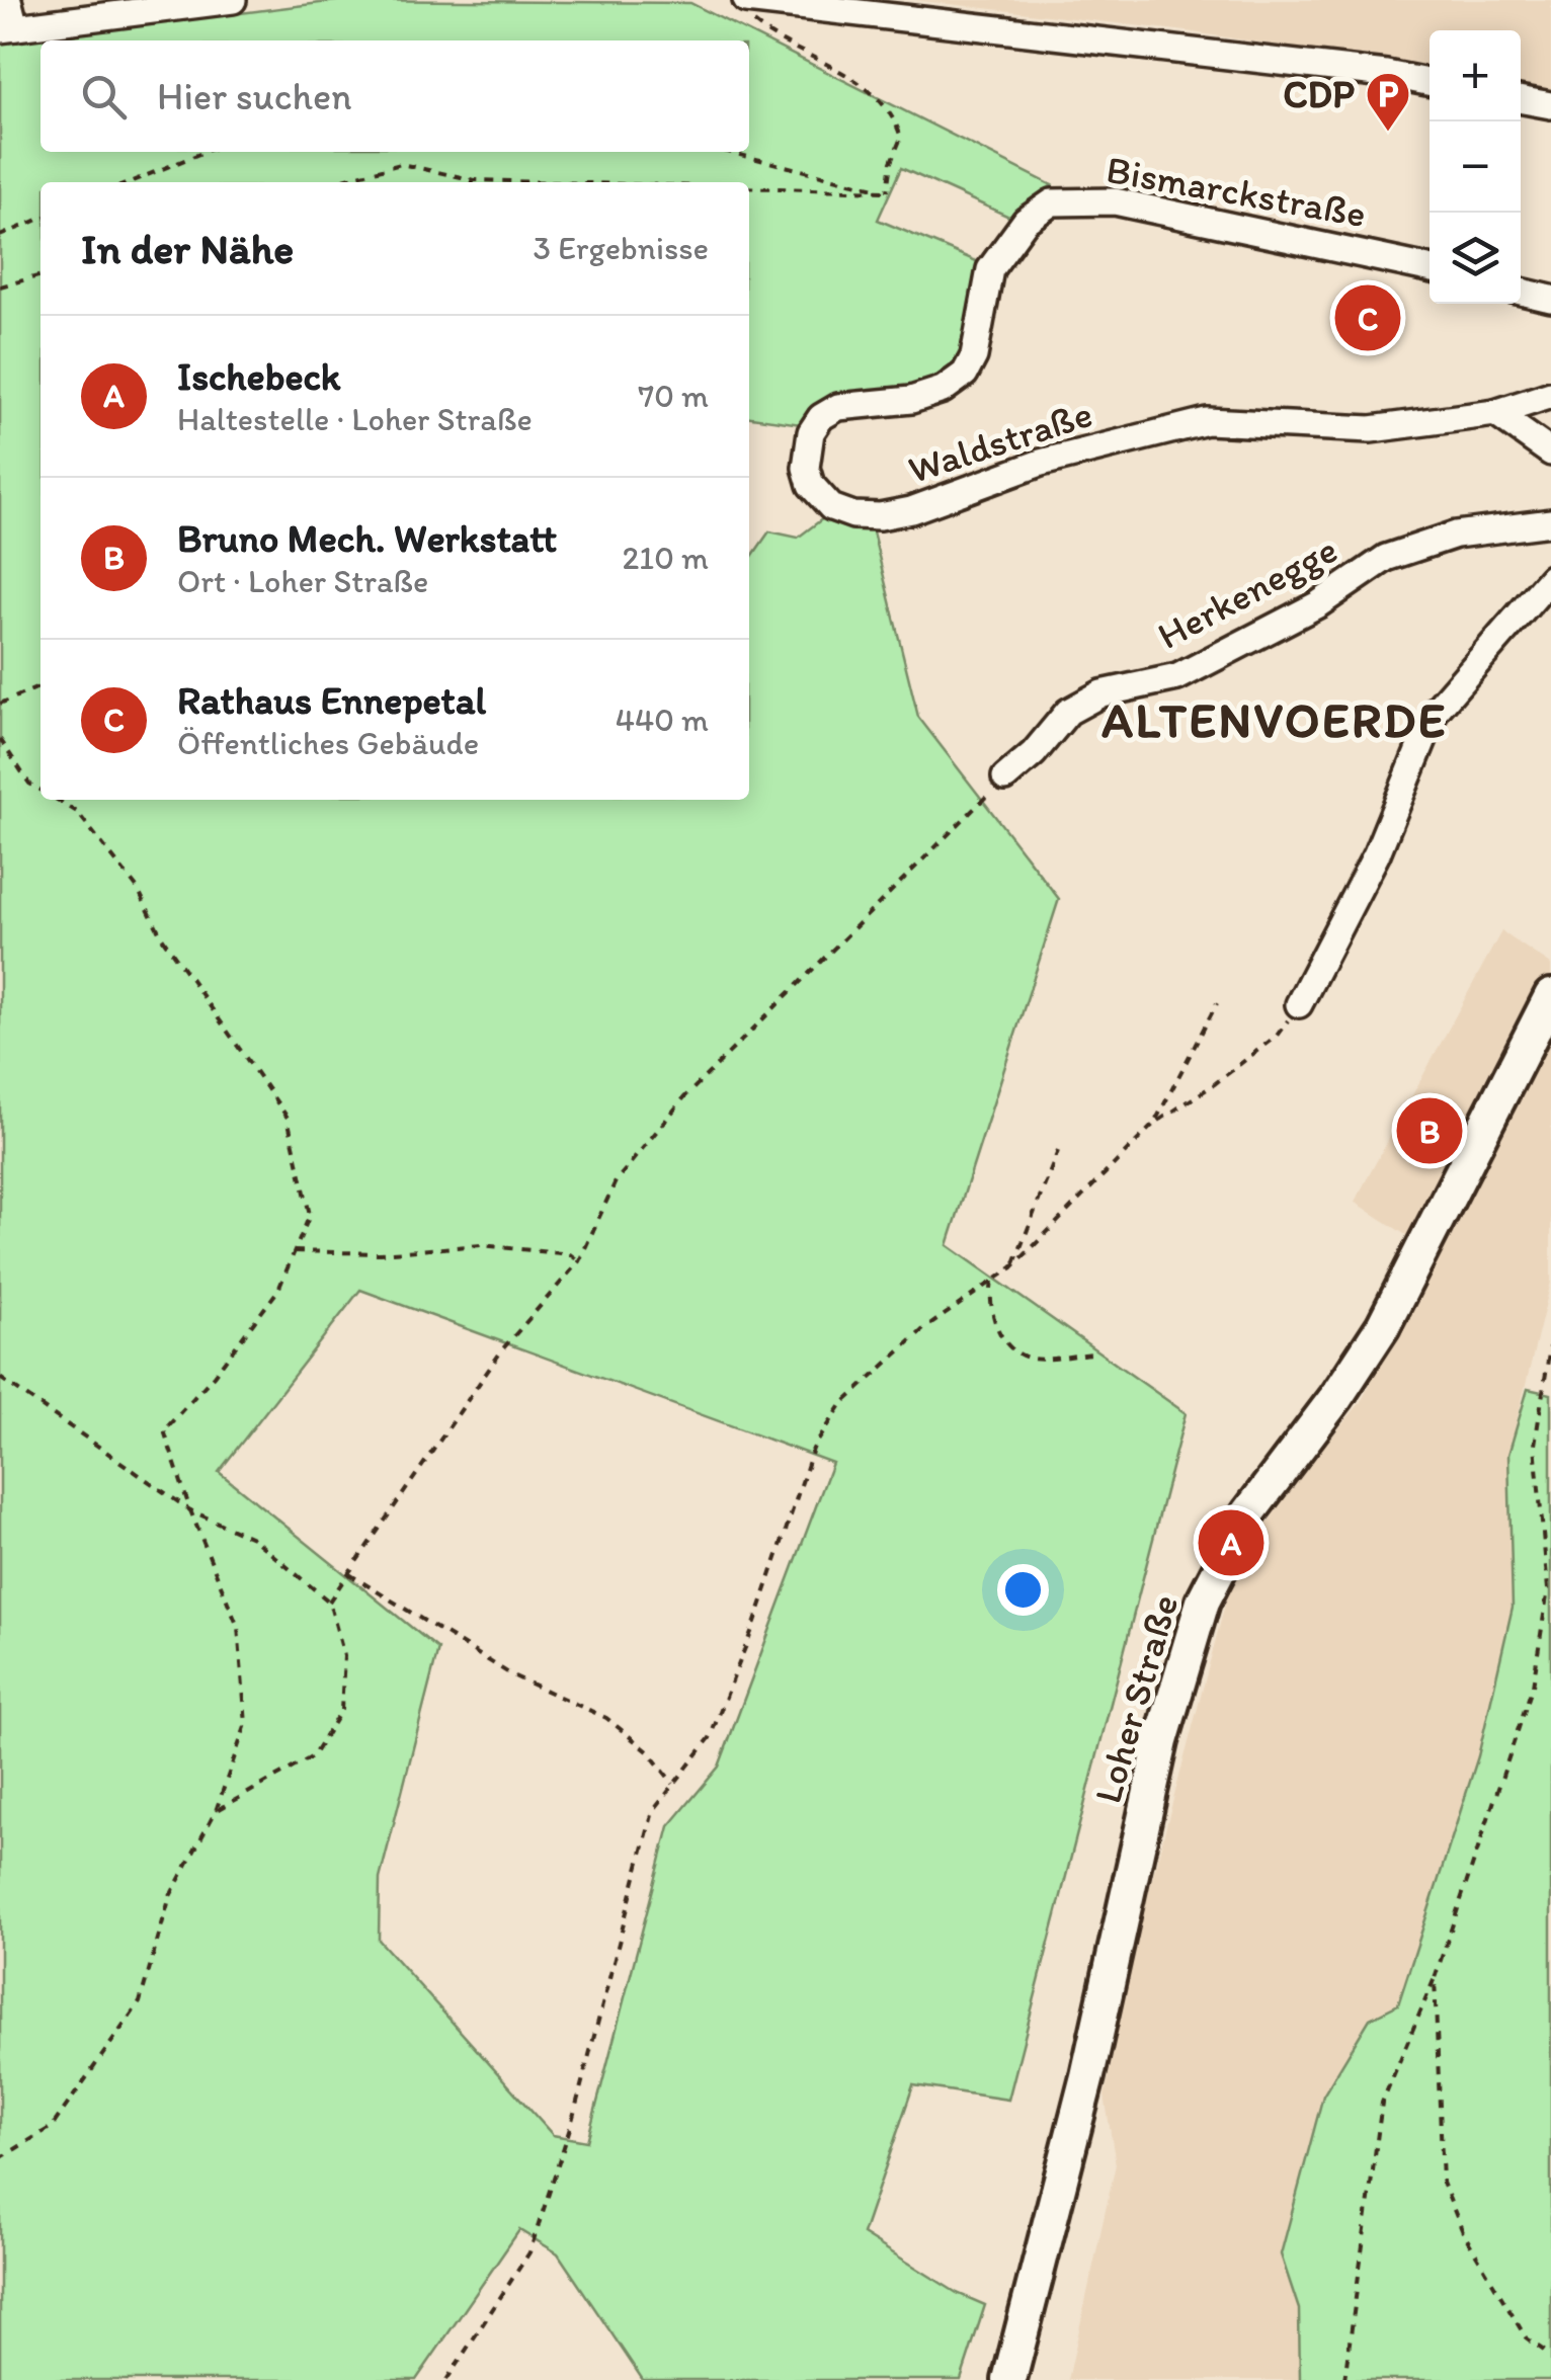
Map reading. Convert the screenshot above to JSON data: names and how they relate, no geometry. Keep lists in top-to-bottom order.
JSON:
{
  "streets": {
    "main road": ["Loher Straße"],
    "street": ["Bismarckstraße", "Waldstraße", "Herkenegge"]
  },
  "crossings": [
    ["Bismarckstraße", "Waldstraße"]
  ],
  "districts": ["ALTENVOERDE"],
  "places": {
    "parking": ["CDP"]
  },
  "page": {
    "map_buttons": ["+", "−"],
    "search": "Hier suchen",
    "heading": ["In der Nähe", "3 Ergebnisse"],
    "pins": ["C", "B", "A"],
    "list": [
      {
        "mark": "A",
        "name": "Ischebeck",
        "note": "Haltestelle · Loher Straße",
        "value": "70 m"
      },
      {
        "mark": "B",
        "name": "Bruno Mech. Werkstatt",
        "note": "Ort · Loher Straße",
        "value": "210 m"
      },
      {
        "mark": "C",
        "name": "Rathaus Ennepetal",
        "note": "Öffentliches Gebäude",
        "value": "440 m"
      }
    ]
  }
}
